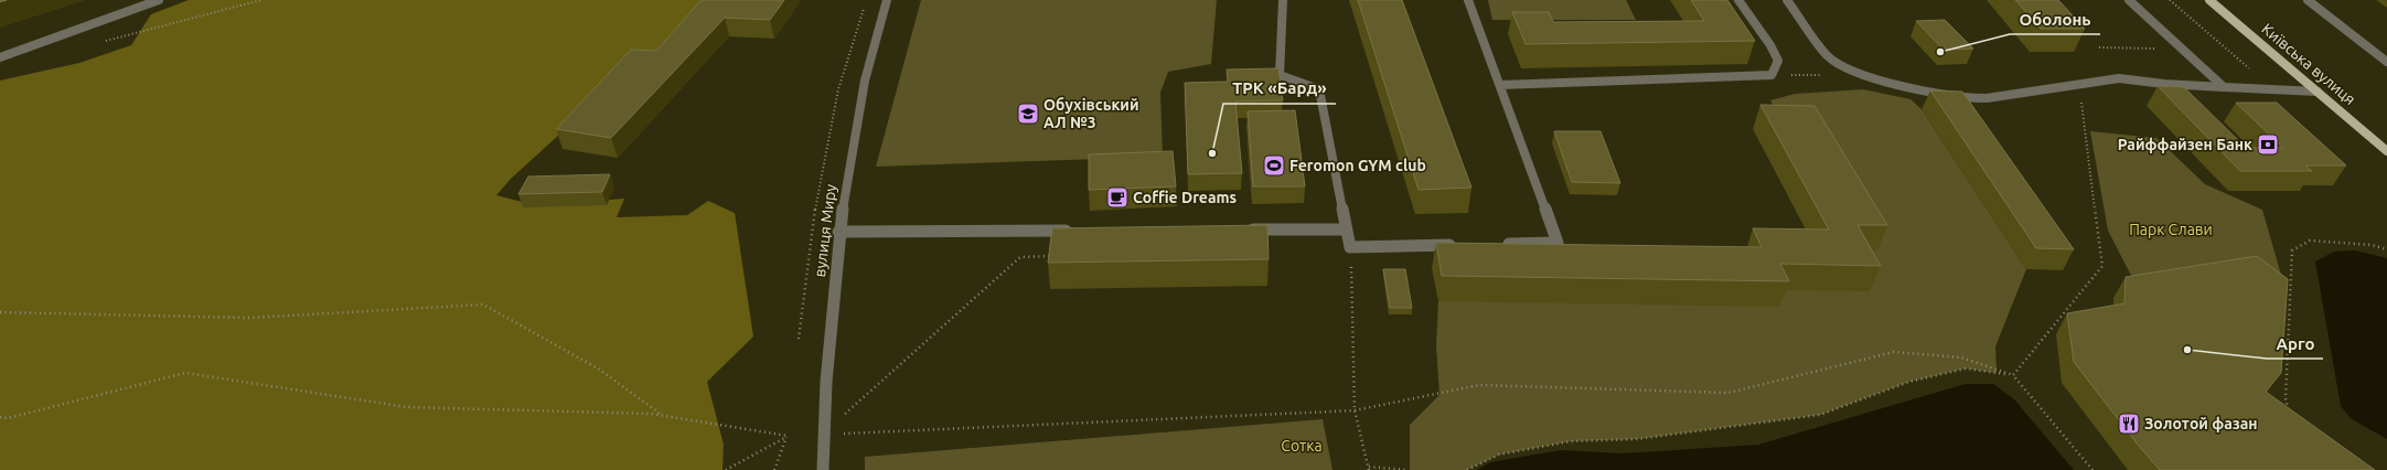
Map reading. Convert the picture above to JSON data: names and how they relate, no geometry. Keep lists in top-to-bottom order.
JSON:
{
  "streets": {
    "main road": ["Київська вулиця"],
    "street": ["вулиця Миру"]
  },
  "parks": ["Парк Слави", "Сотка"],
  "places": {
    "other": ["Оболонь", "ТРК «Бард»", "Арго"],
    "school or university": ["Обухівський АЛ №3"],
    "bank": ["Райффайзен Банк"],
    "sports": ["Feromon GYM club"],
    "cafe": ["Coffie Dreams"],
    "restaurant": ["Золотой фазан"]
  }
}
